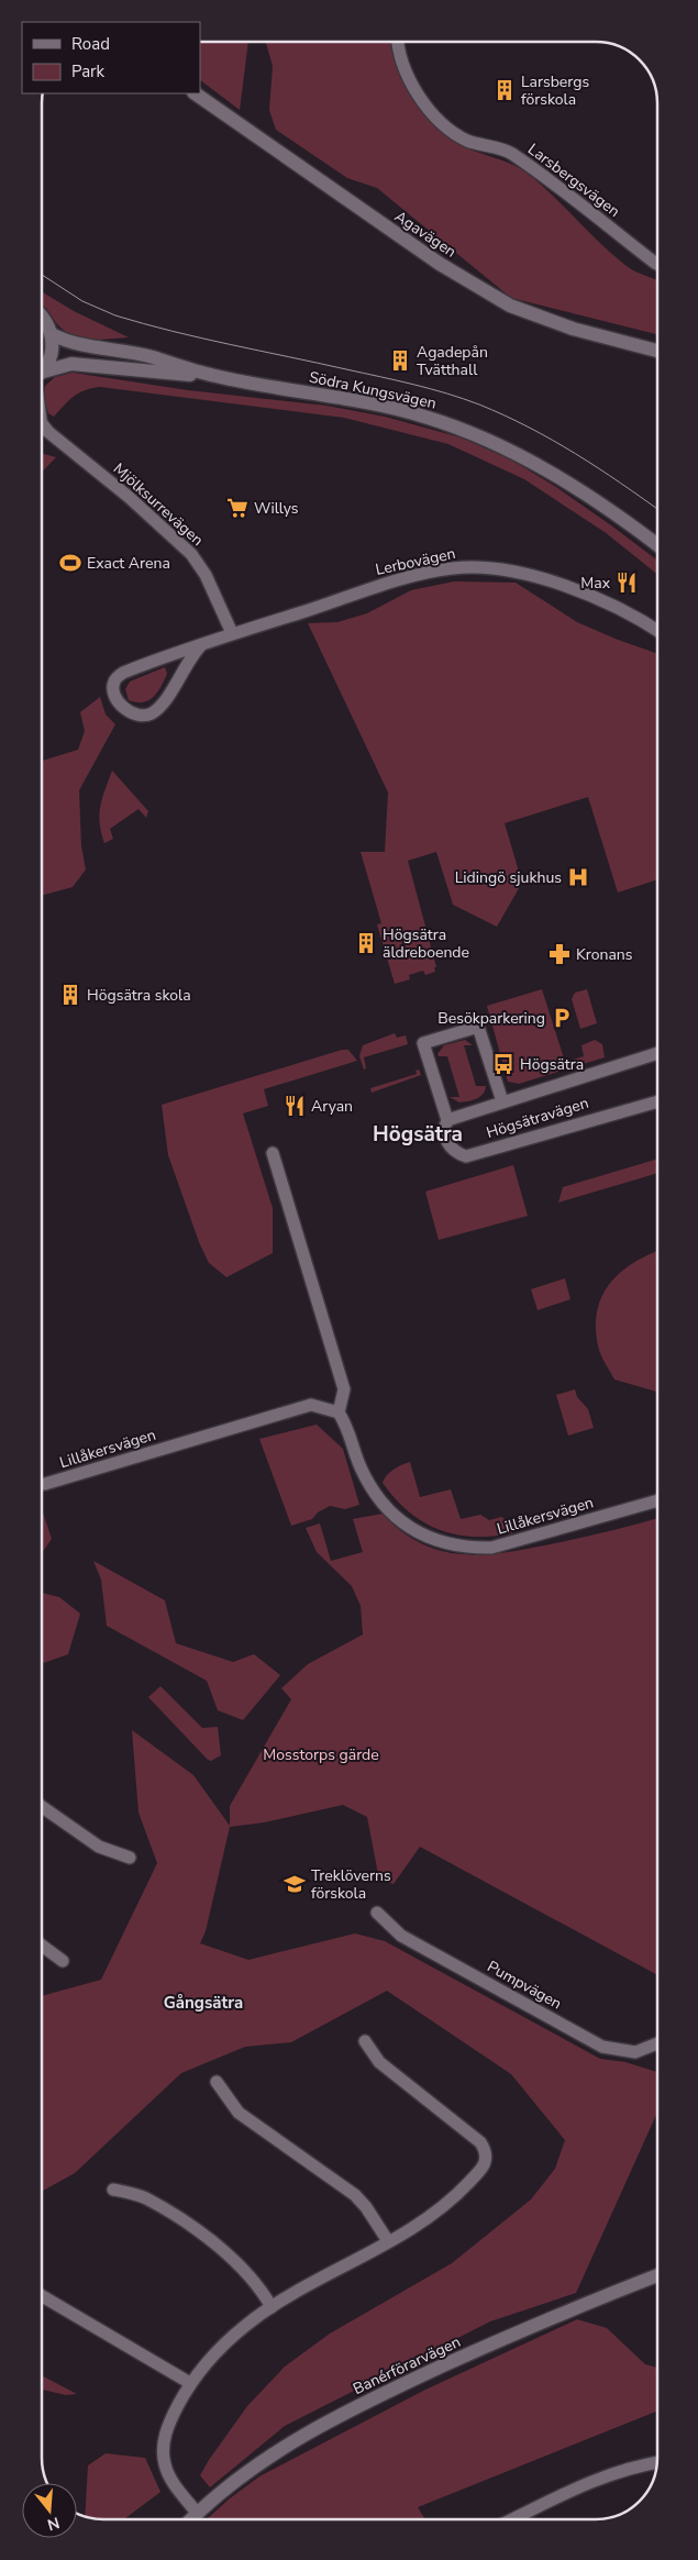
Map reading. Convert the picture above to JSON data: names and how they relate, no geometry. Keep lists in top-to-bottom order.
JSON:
{
  "streets": {
    "street": [
      "Larsbergsvägen",
      "Agavägen",
      "Södra Kungsvägen",
      "Mjölksurrevägen",
      "Lerbovägen",
      "Högsätravägen",
      "Lillåkersvägen",
      "Pumpvägen",
      "Banérförarvägen"
    ]
  },
  "crossings": [
    ["Mjölksurrevägen", "Lerbovägen"]
  ],
  "districts": ["Högsätra", "Gångsätra"],
  "parks": ["Mosstorps gärde"],
  "places": {
    "building": [
      "Larsbergs förskola",
      "Agadepån Tvätthall",
      "Högsätra äldreboende",
      "Högsätra skola"
    ],
    "supermarket": ["Willys"],
    "sports": ["Exact Arena"],
    "restaurant": ["Max", "Aryan"],
    "hospital": ["Lidingö sjukhus"],
    "pharmacy": ["Kronans"],
    "parking": ["Besökparkering"],
    "bus stop": ["Högsätra"],
    "school or university": ["Treklöverns förskola"]
  },
  "legend": ["Road", "Park"],
  "north": "bottom"
}
